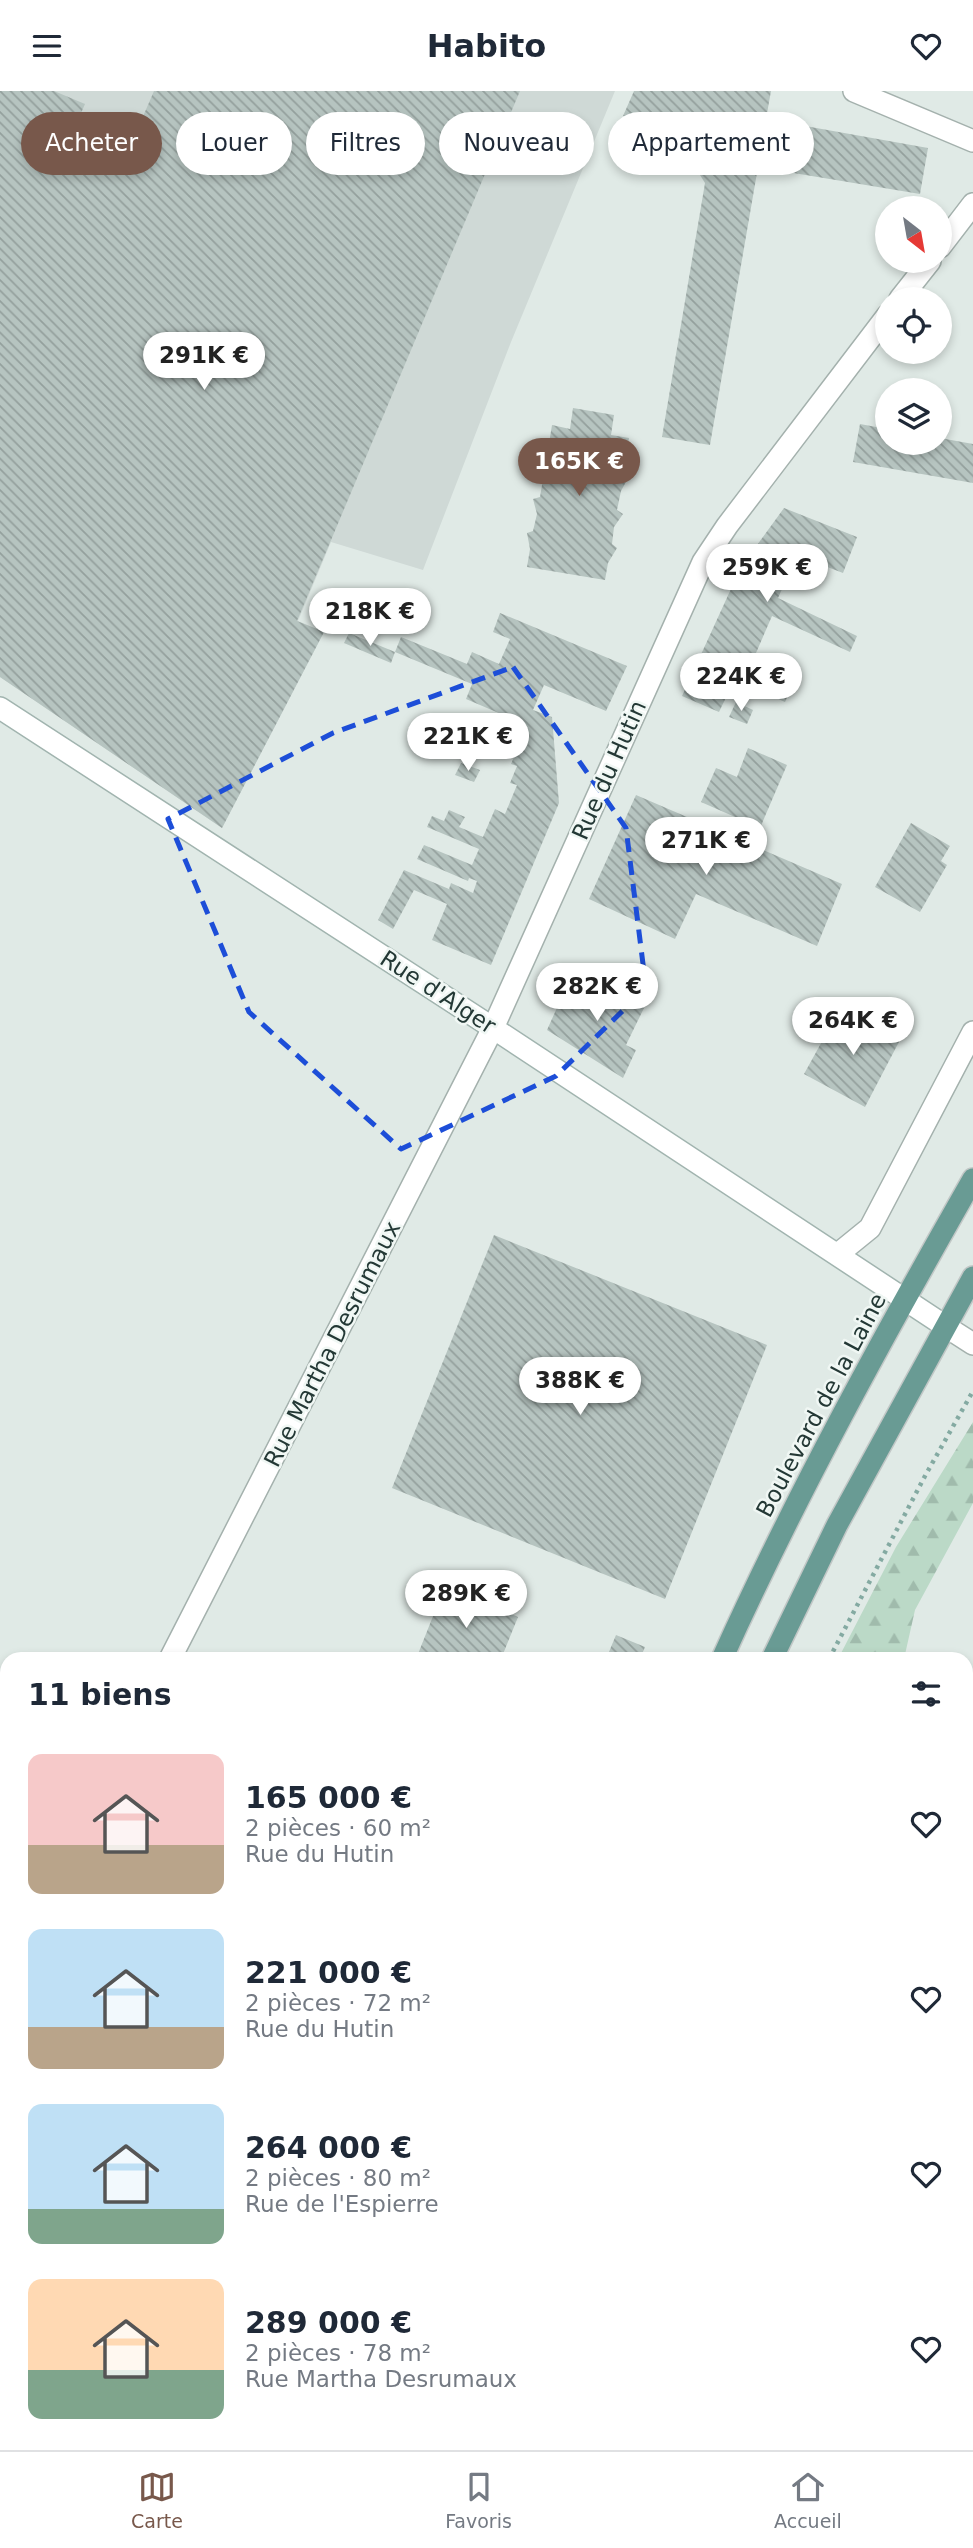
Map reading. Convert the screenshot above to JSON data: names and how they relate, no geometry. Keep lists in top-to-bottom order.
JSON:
{
  "streets": {
    "main road": ["Boulevard de la Laine"],
    "street": ["Rue du Hutin", "Rue d'Alger", "Rue Martha Desrumaux"]
  },
  "crossings": [
    ["Rue du Hutin", "Rue d'Alger"],
    ["Rue du Hutin", "Rue Martha Desrumaux"],
    ["Rue d'Alger", "Rue Martha Desrumaux"],
    ["Rue d'Alger", "Boulevard de la Laine"]
  ],
  "north": "bottom right",
  "page": {
    "header": "Habito",
    "chip": [
      "Acheter",
      "Louer",
      "Filtres",
      "Nouveau",
      "Appartement"
    ],
    "price": [
      "291K €",
      "165K €",
      "259K €",
      "218K €",
      "224K €",
      "221K €",
      "271K €",
      "282K €",
      "264K €",
      "388K €",
      "289K €"
    ],
    "heading": "11 biens",
    "list": [
      {
        "name": "165 000 €",
        "note": "2 pièces · 60 m² · Rue du Hutin"
      },
      {
        "name": "221 000 €",
        "note": "2 pièces · 72 m² · Rue du Hutin"
      },
      {
        "name": "264 000 €",
        "note": "2 pièces · 80 m² · Rue de l'Espierre"
      },
      {
        "name": "289 000 €",
        "note": "2 pièces · 78 m² · Rue Martha Desrumaux"
      }
    ],
    "tabs": ["Carte", "Favoris", "Accueil"]
  }
}
